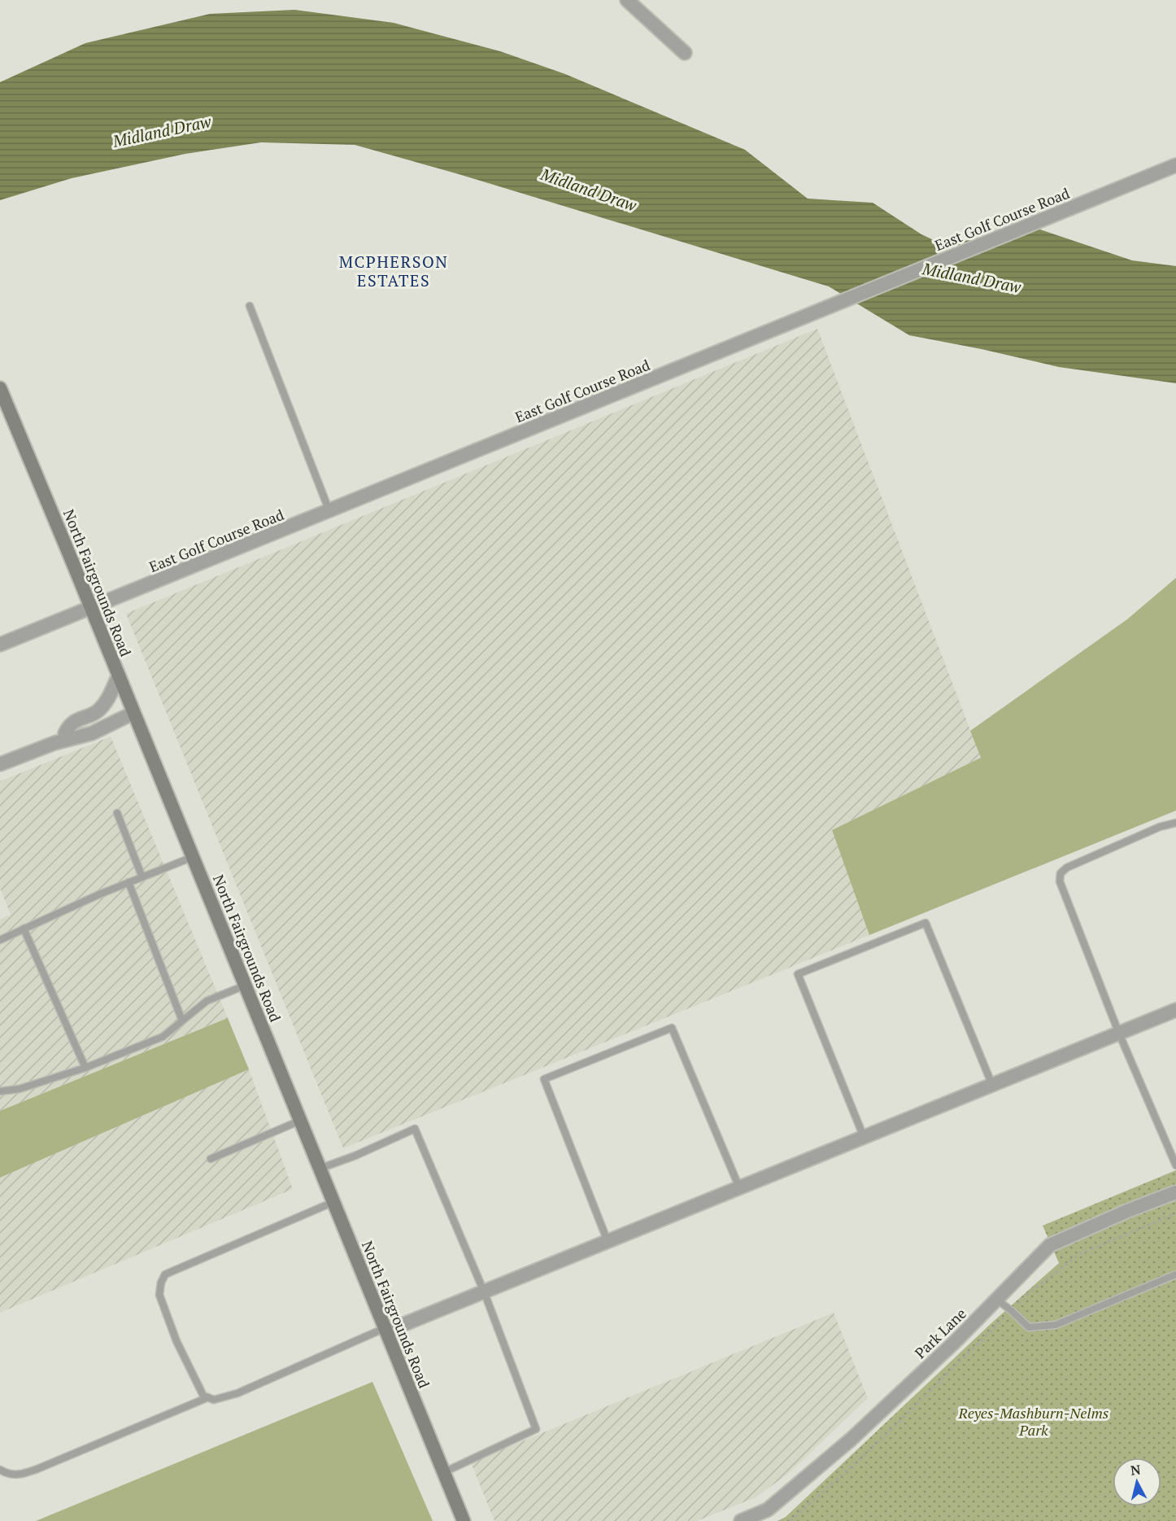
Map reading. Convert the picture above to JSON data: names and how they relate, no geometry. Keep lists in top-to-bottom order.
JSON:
{
  "streets": {
    "main road": ["North Fairgrounds Road"],
    "street": ["East Golf Course Road", "Park Lane"]
  },
  "crossings": [
    ["East Golf Course Road", "North Fairgrounds Road"]
  ],
  "districts": ["MCPHERSON ESTATES"],
  "water": ["Midland Draw"],
  "parks": ["Reyes-Mashburn-Nelms Park"],
  "north": "top"
}
